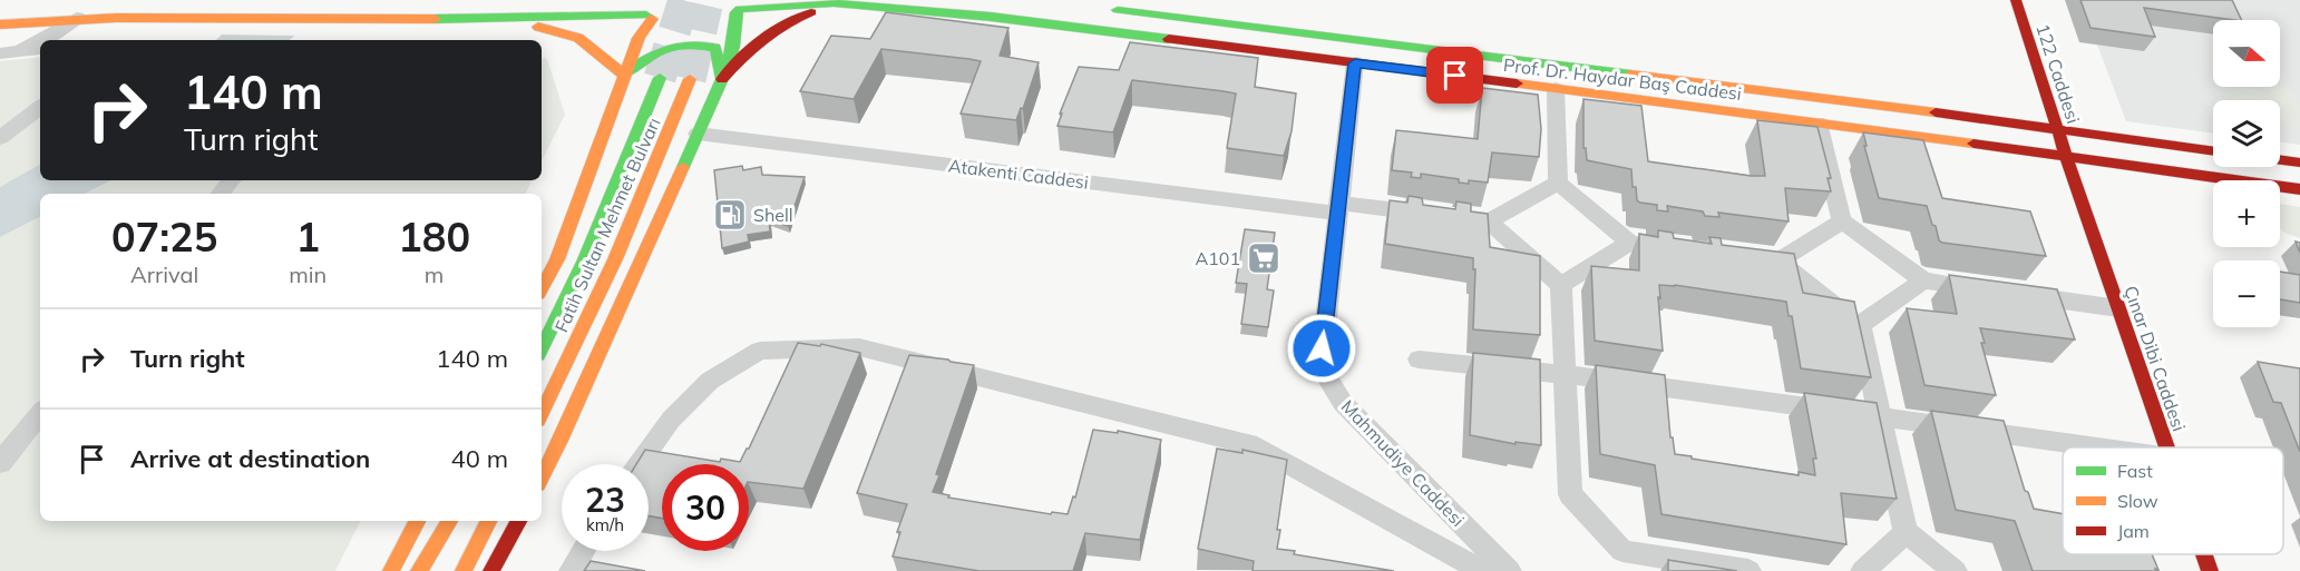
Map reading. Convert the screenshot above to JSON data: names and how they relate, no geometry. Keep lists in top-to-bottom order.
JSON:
{
  "streets": {
    "main road": [
      "122 Caddesi",
      "Prof. Dr. Haydar Baş Caddesi",
      "Fatih Sultan Mehmet Bulvarı",
      "Çınar Dibi Caddesi"
    ],
    "street": ["Atakenti Caddesi", "Mahmudiye Caddesi"]
  },
  "crossings": [
    ["122 Caddesi", "Prof. Dr. Haydar Baş Caddesi"],
    ["122 Caddesi", "Çınar Dibi Caddesi"],
    ["Prof. Dr. Haydar Baş Caddesi", "Çınar Dibi Caddesi"],
    ["Prof. Dr. Haydar Baş Caddesi", "Mahmudiye Caddesi"],
    ["Atakenti Caddesi", "Mahmudiye Caddesi"]
  ],
  "places": {
    "fuel station": ["Shell"],
    "supermarket": ["A101"]
  },
  "legend": ["Fast", "Slow", "Jam"],
  "north": "right",
  "page": {
    "map_buttons": ["+", "−"],
    "turn": ["140 m", "Turn right"],
    "eta": [
      "07:25",
      "Arrival",
      "1",
      "min",
      "180",
      "m"
    ],
    "list": [
      {
        "name": "Turn right",
        "value": "140 m"
      },
      {
        "name": "Arrive at destination",
        "value": "40 m"
      }
    ],
    "speed": "23 km/h",
    "limit": "30"
  }
}
